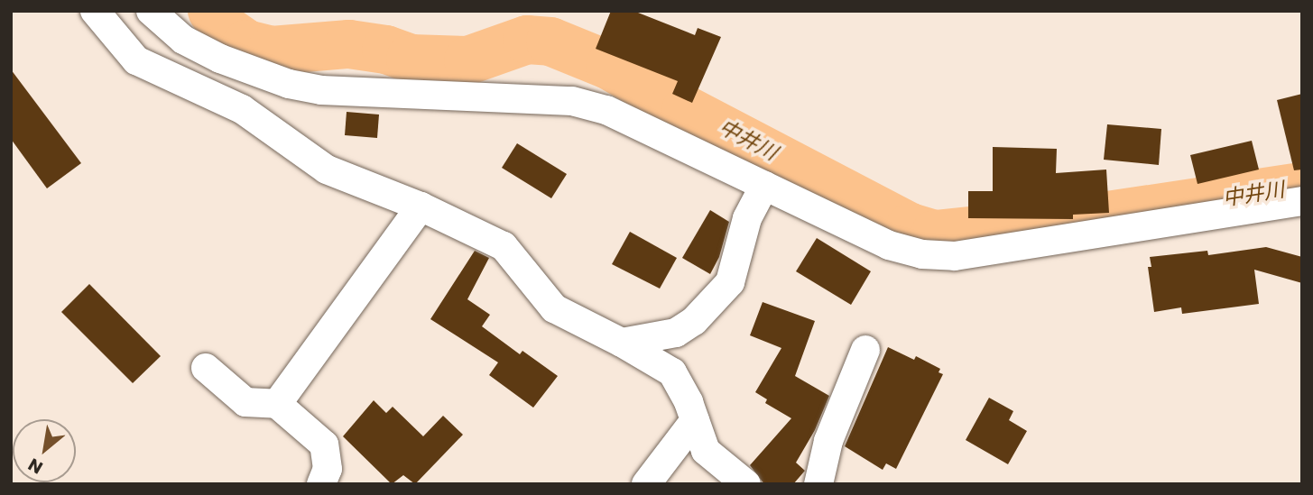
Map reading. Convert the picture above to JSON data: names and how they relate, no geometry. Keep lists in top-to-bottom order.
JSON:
{
  "water": ["中井川"],
  "north": "bottom left"
}
